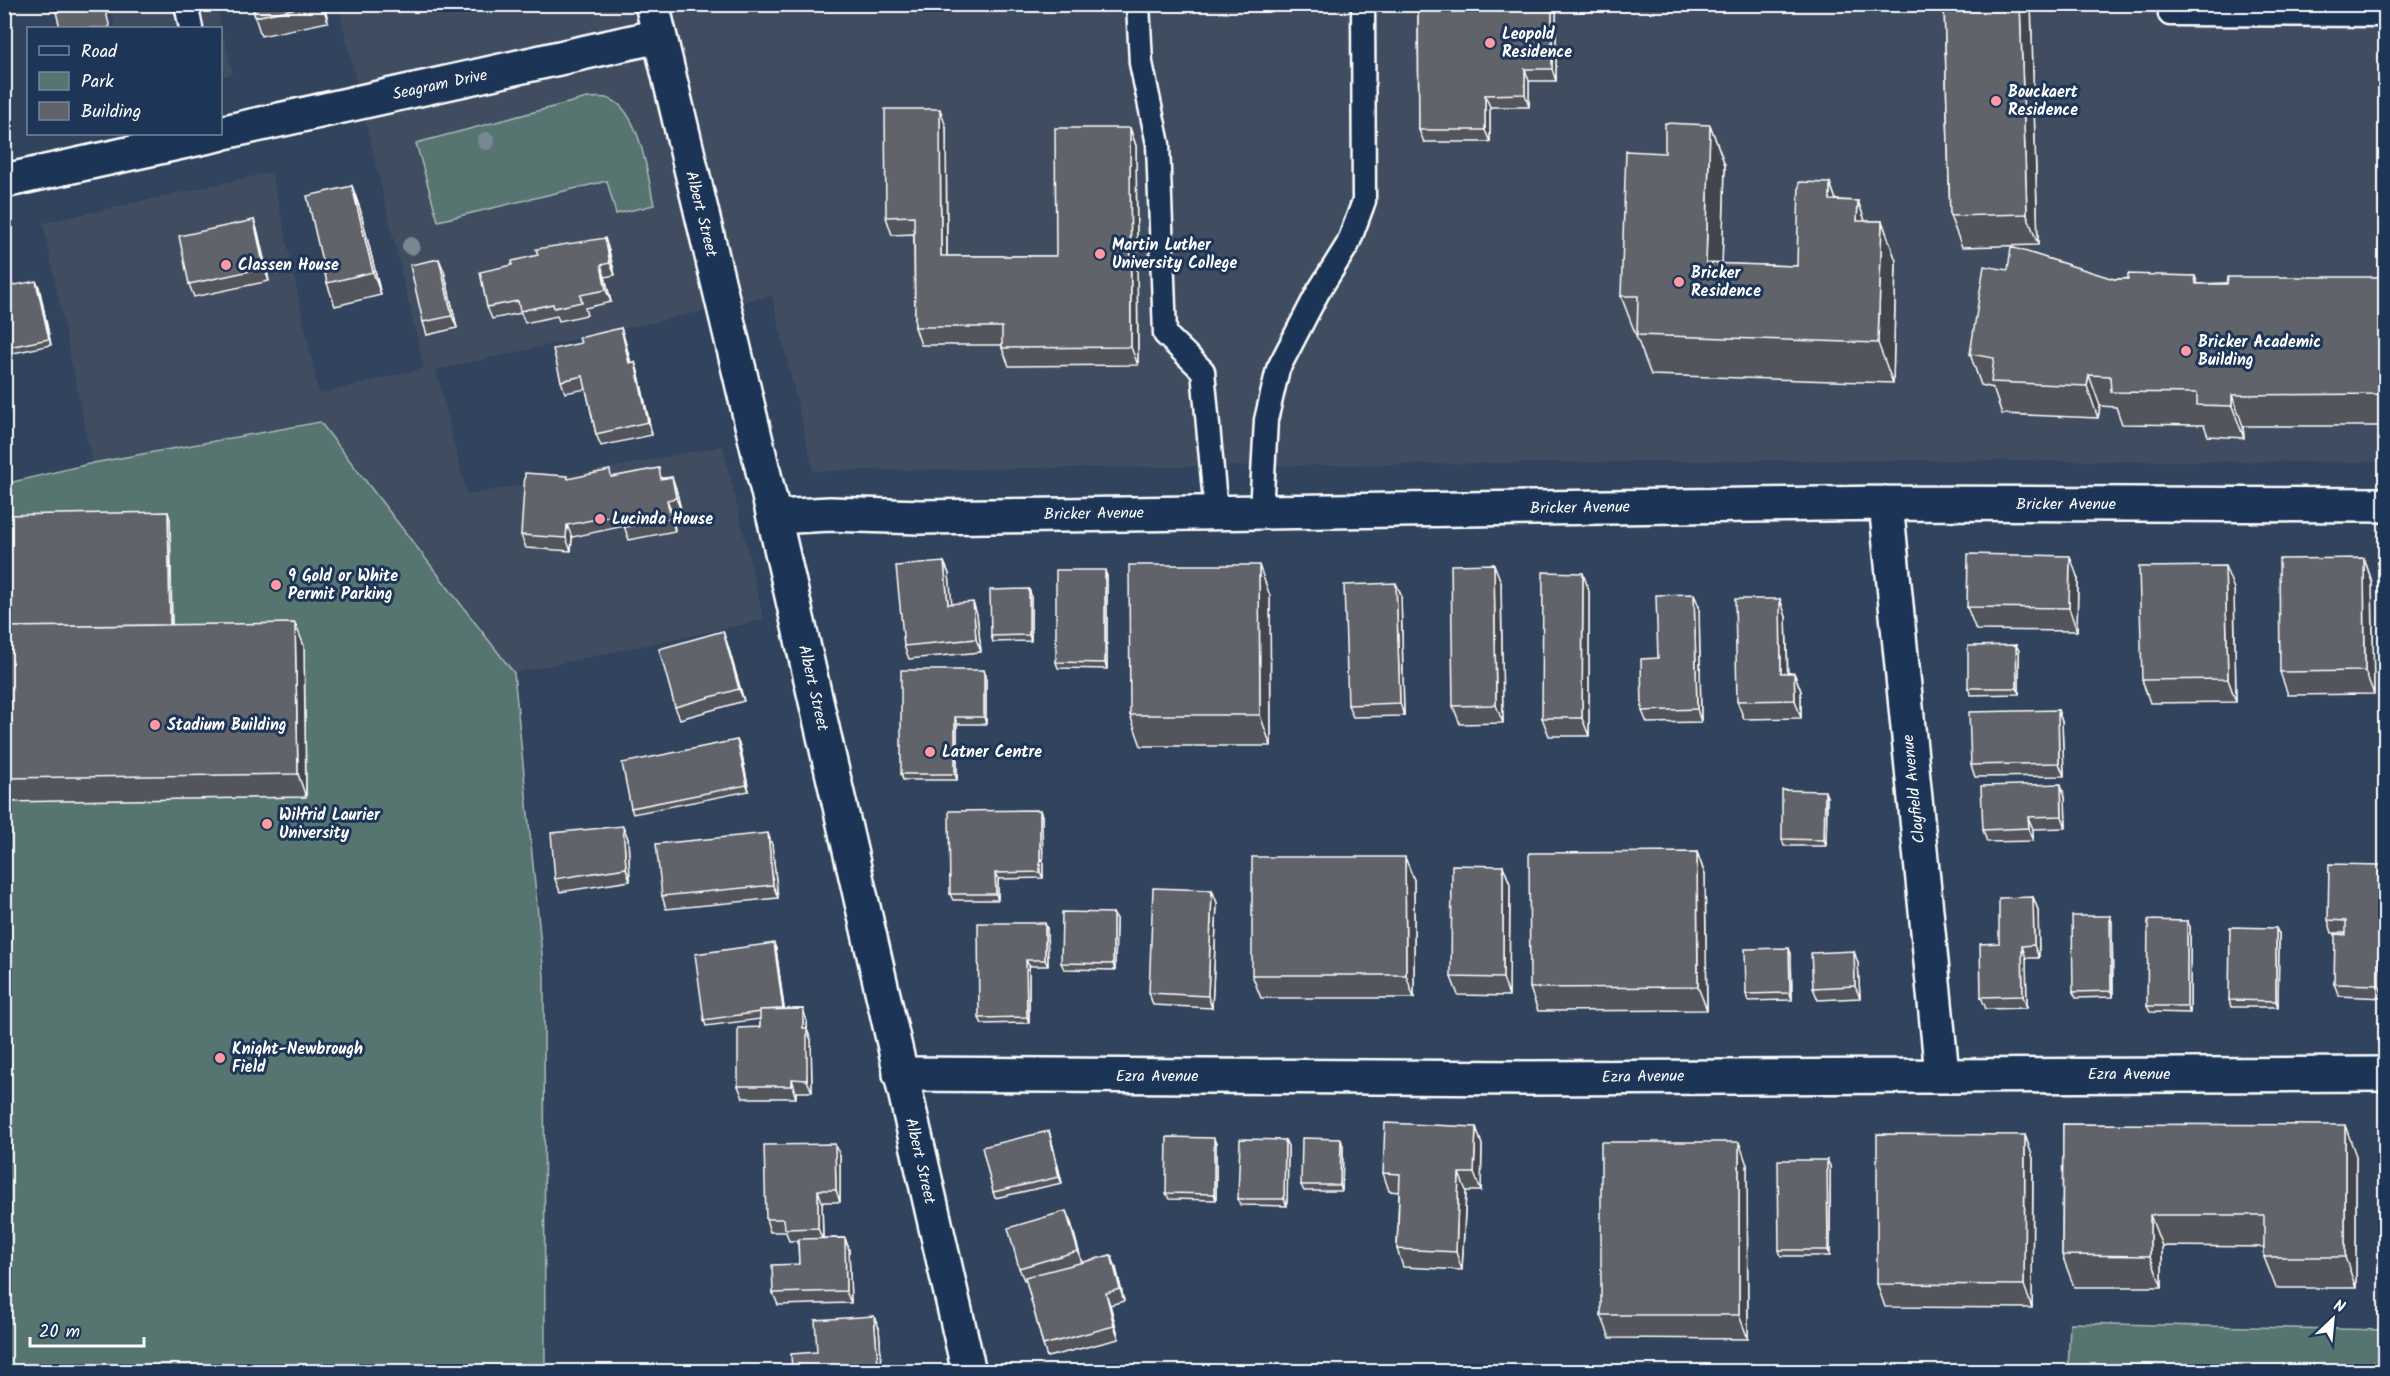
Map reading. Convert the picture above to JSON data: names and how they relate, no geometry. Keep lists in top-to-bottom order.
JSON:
{
  "streets": {
    "street": [
      "Seagram Drive",
      "Albert Street",
      "Bricker Avenue",
      "Clayfield Avenue",
      "Ezra Avenue"
    ]
  },
  "crossings": [
    ["Seagram Drive", "Albert Street"],
    ["Albert Street", "Bricker Avenue"],
    ["Albert Street", "Ezra Avenue"],
    ["Bricker Avenue", "Clayfield Avenue"],
    ["Clayfield Avenue", "Ezra Avenue"]
  ],
  "places": [
    "Leopold Residence",
    "Bouckaert Residence",
    "Martin Luther University College",
    "Classen House",
    "Bricker Residence",
    "Bricker Academic Building",
    "Lucinda House",
    "9 Gold or White Permit Parking",
    "Stadium Building",
    "Latner Centre",
    "Wilfrid Laurier University",
    "Knight-Newbrough Field"
  ],
  "legend": ["Road", "Park", "Building"],
  "scale_bar": "20 m",
  "north": "top right"
}
